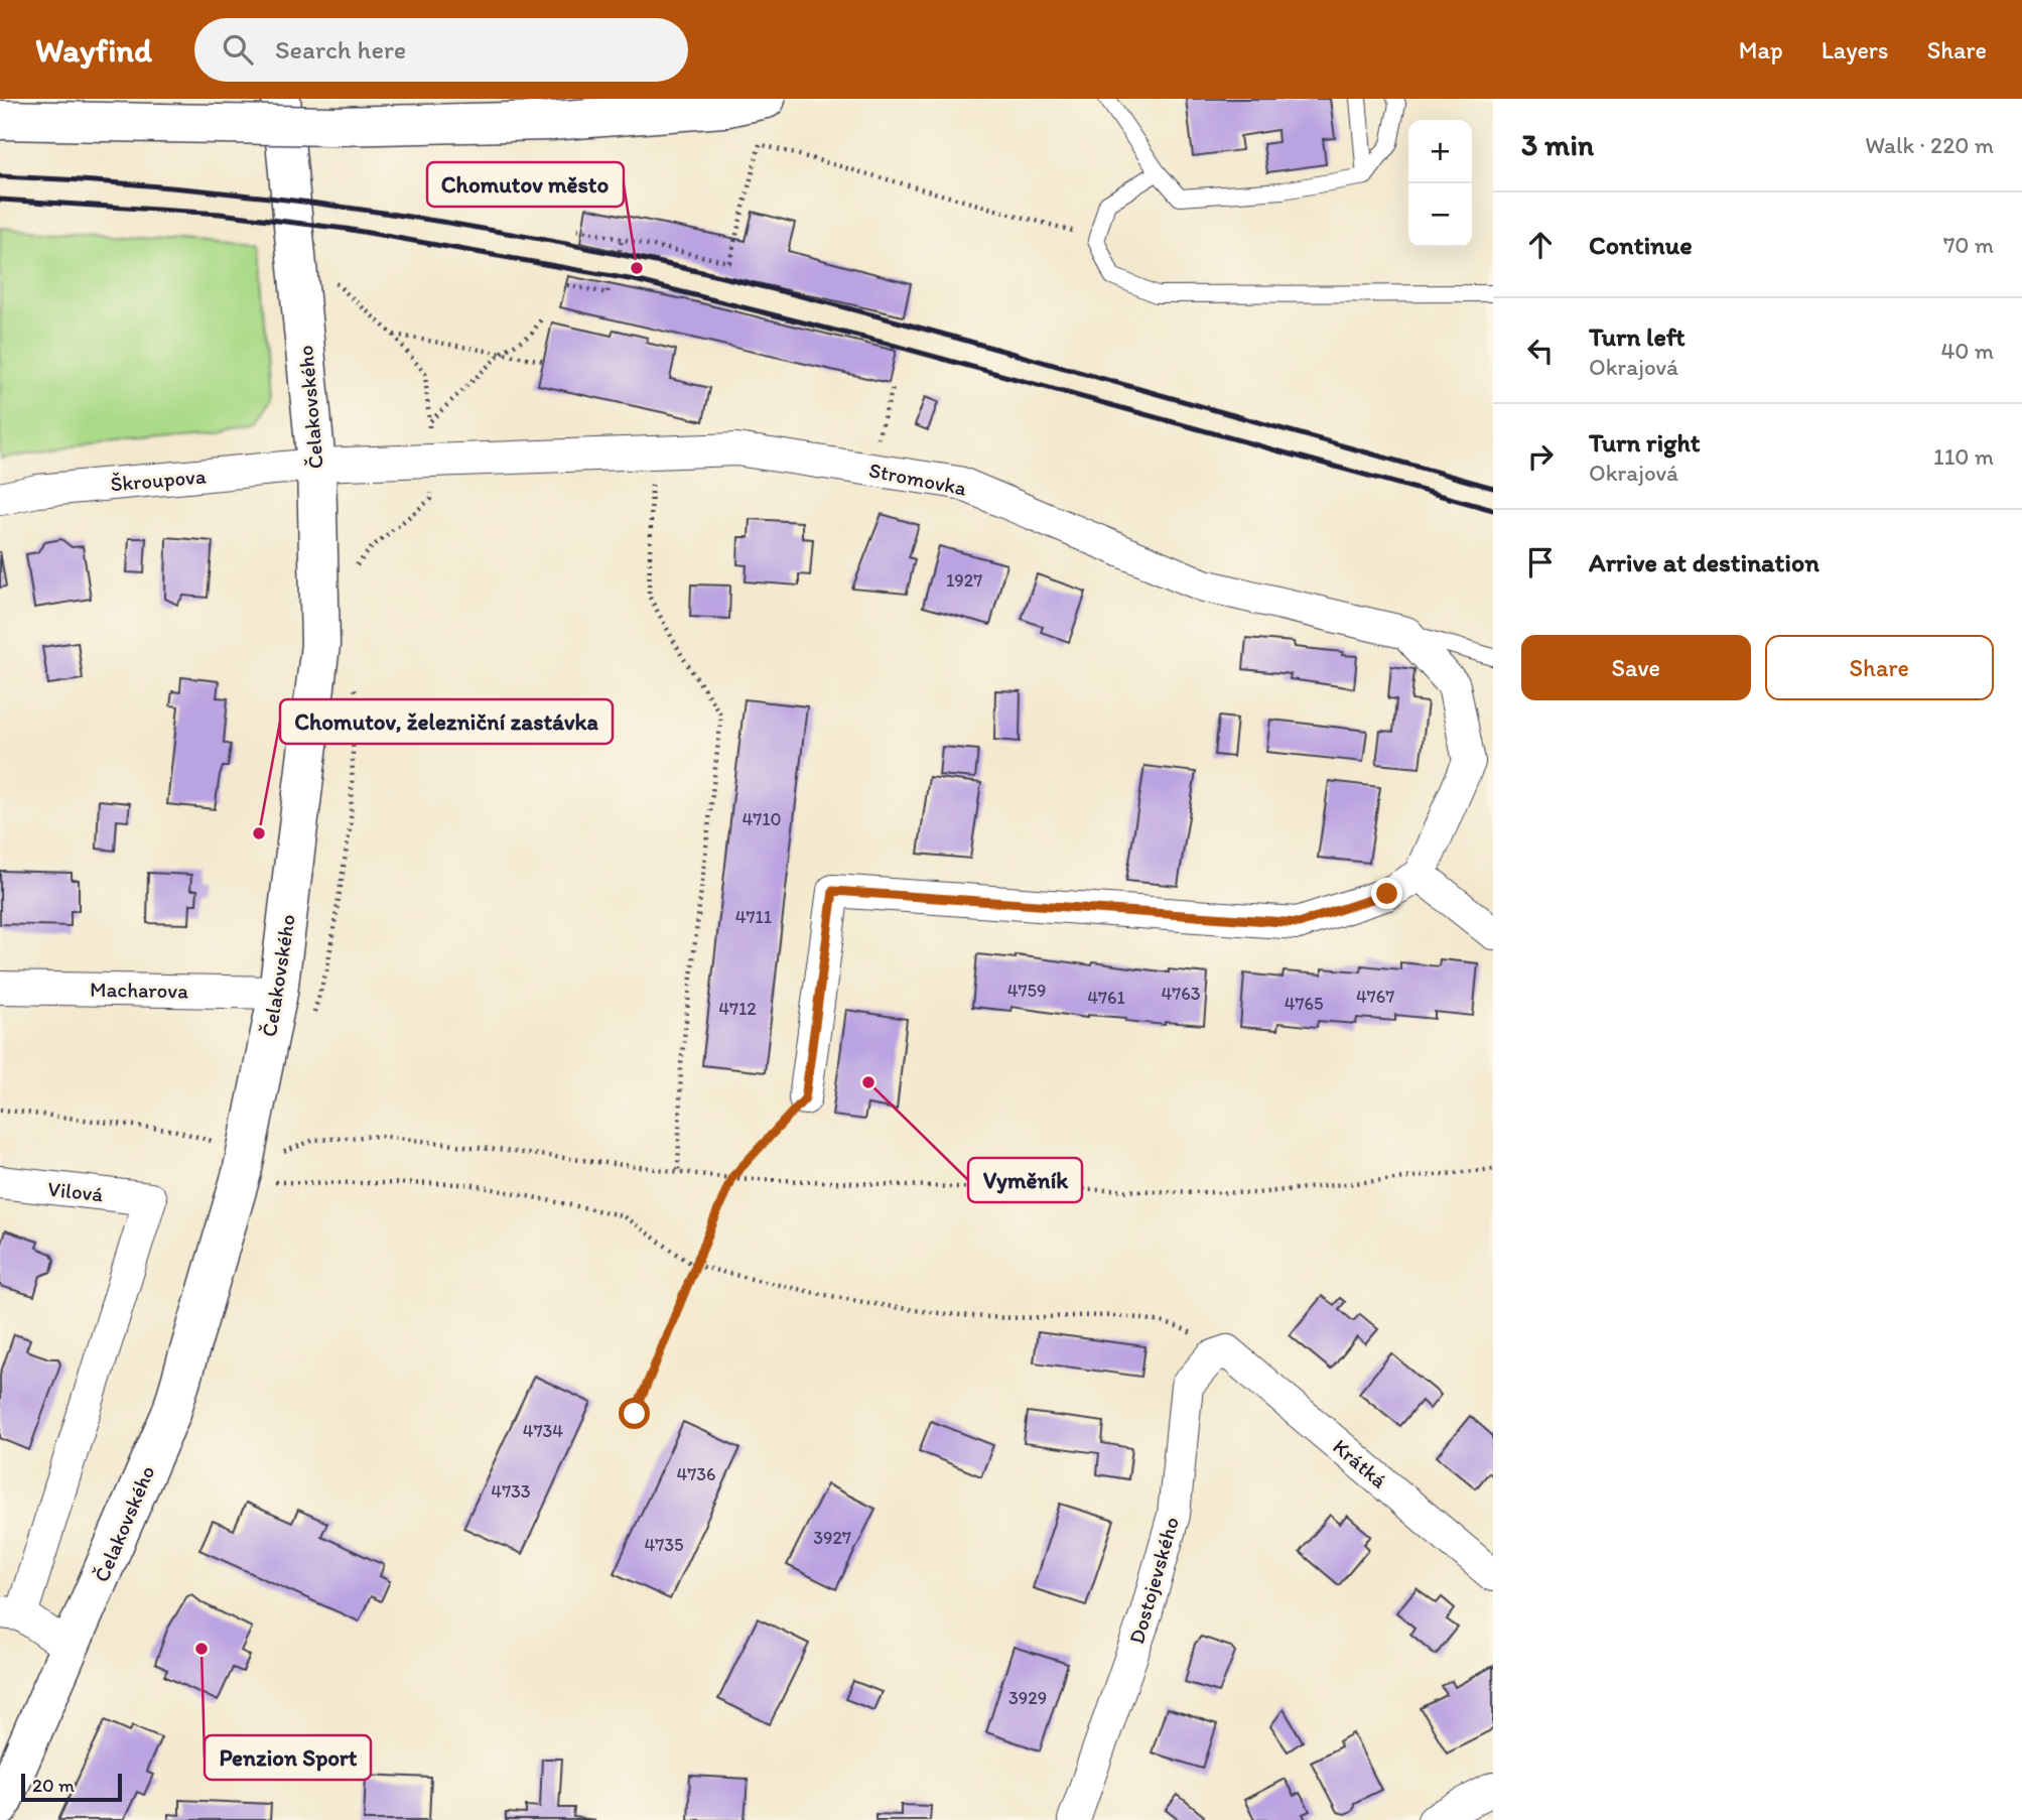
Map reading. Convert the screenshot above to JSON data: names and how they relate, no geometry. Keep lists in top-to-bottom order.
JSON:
{
  "streets": {
    "main road": ["Čelakovského"],
    "street": [
      "Stromovka",
      "Škroupova",
      "Macharova",
      "Vilová",
      "Krátká",
      "Dostojevského"
    ]
  },
  "crossings": [
    ["Čelakovského", "Stromovka"],
    ["Čelakovského", "Škroupova"],
    ["Čelakovského", "Macharova"],
    ["Stromovka", "Škroupova"],
    ["Krátká", "Dostojevského"]
  ],
  "places": [
    "Chomutov město",
    "Chomutov, železniční zastávka",
    "Vyměník",
    "Penzion Sport"
  ],
  "house_numbers": [
    "1927",
    "4710",
    "4711",
    "4759",
    "4763",
    "4767",
    "4761",
    "4765",
    "4712",
    "4734",
    "4736",
    "4733",
    "3927",
    "4735",
    "3929"
  ],
  "scale_bar": "20 m",
  "page": {
    "header": "Wayfind",
    "search": "Search here",
    "nav": ["Map", "Layers", "Share"],
    "heading": ["3 min", "Walk · 220 m"],
    "map_buttons": ["+", "−"],
    "list": [
      ["Continue", "70 m"],
      ["Turn left", "Okrajová", "40 m"],
      ["Turn right", "Okrajová", "110 m"],
      "Arrive at destination"
    ],
    "buttons": ["Save", "Share"],
    "scale": "20 m"
  }
}
